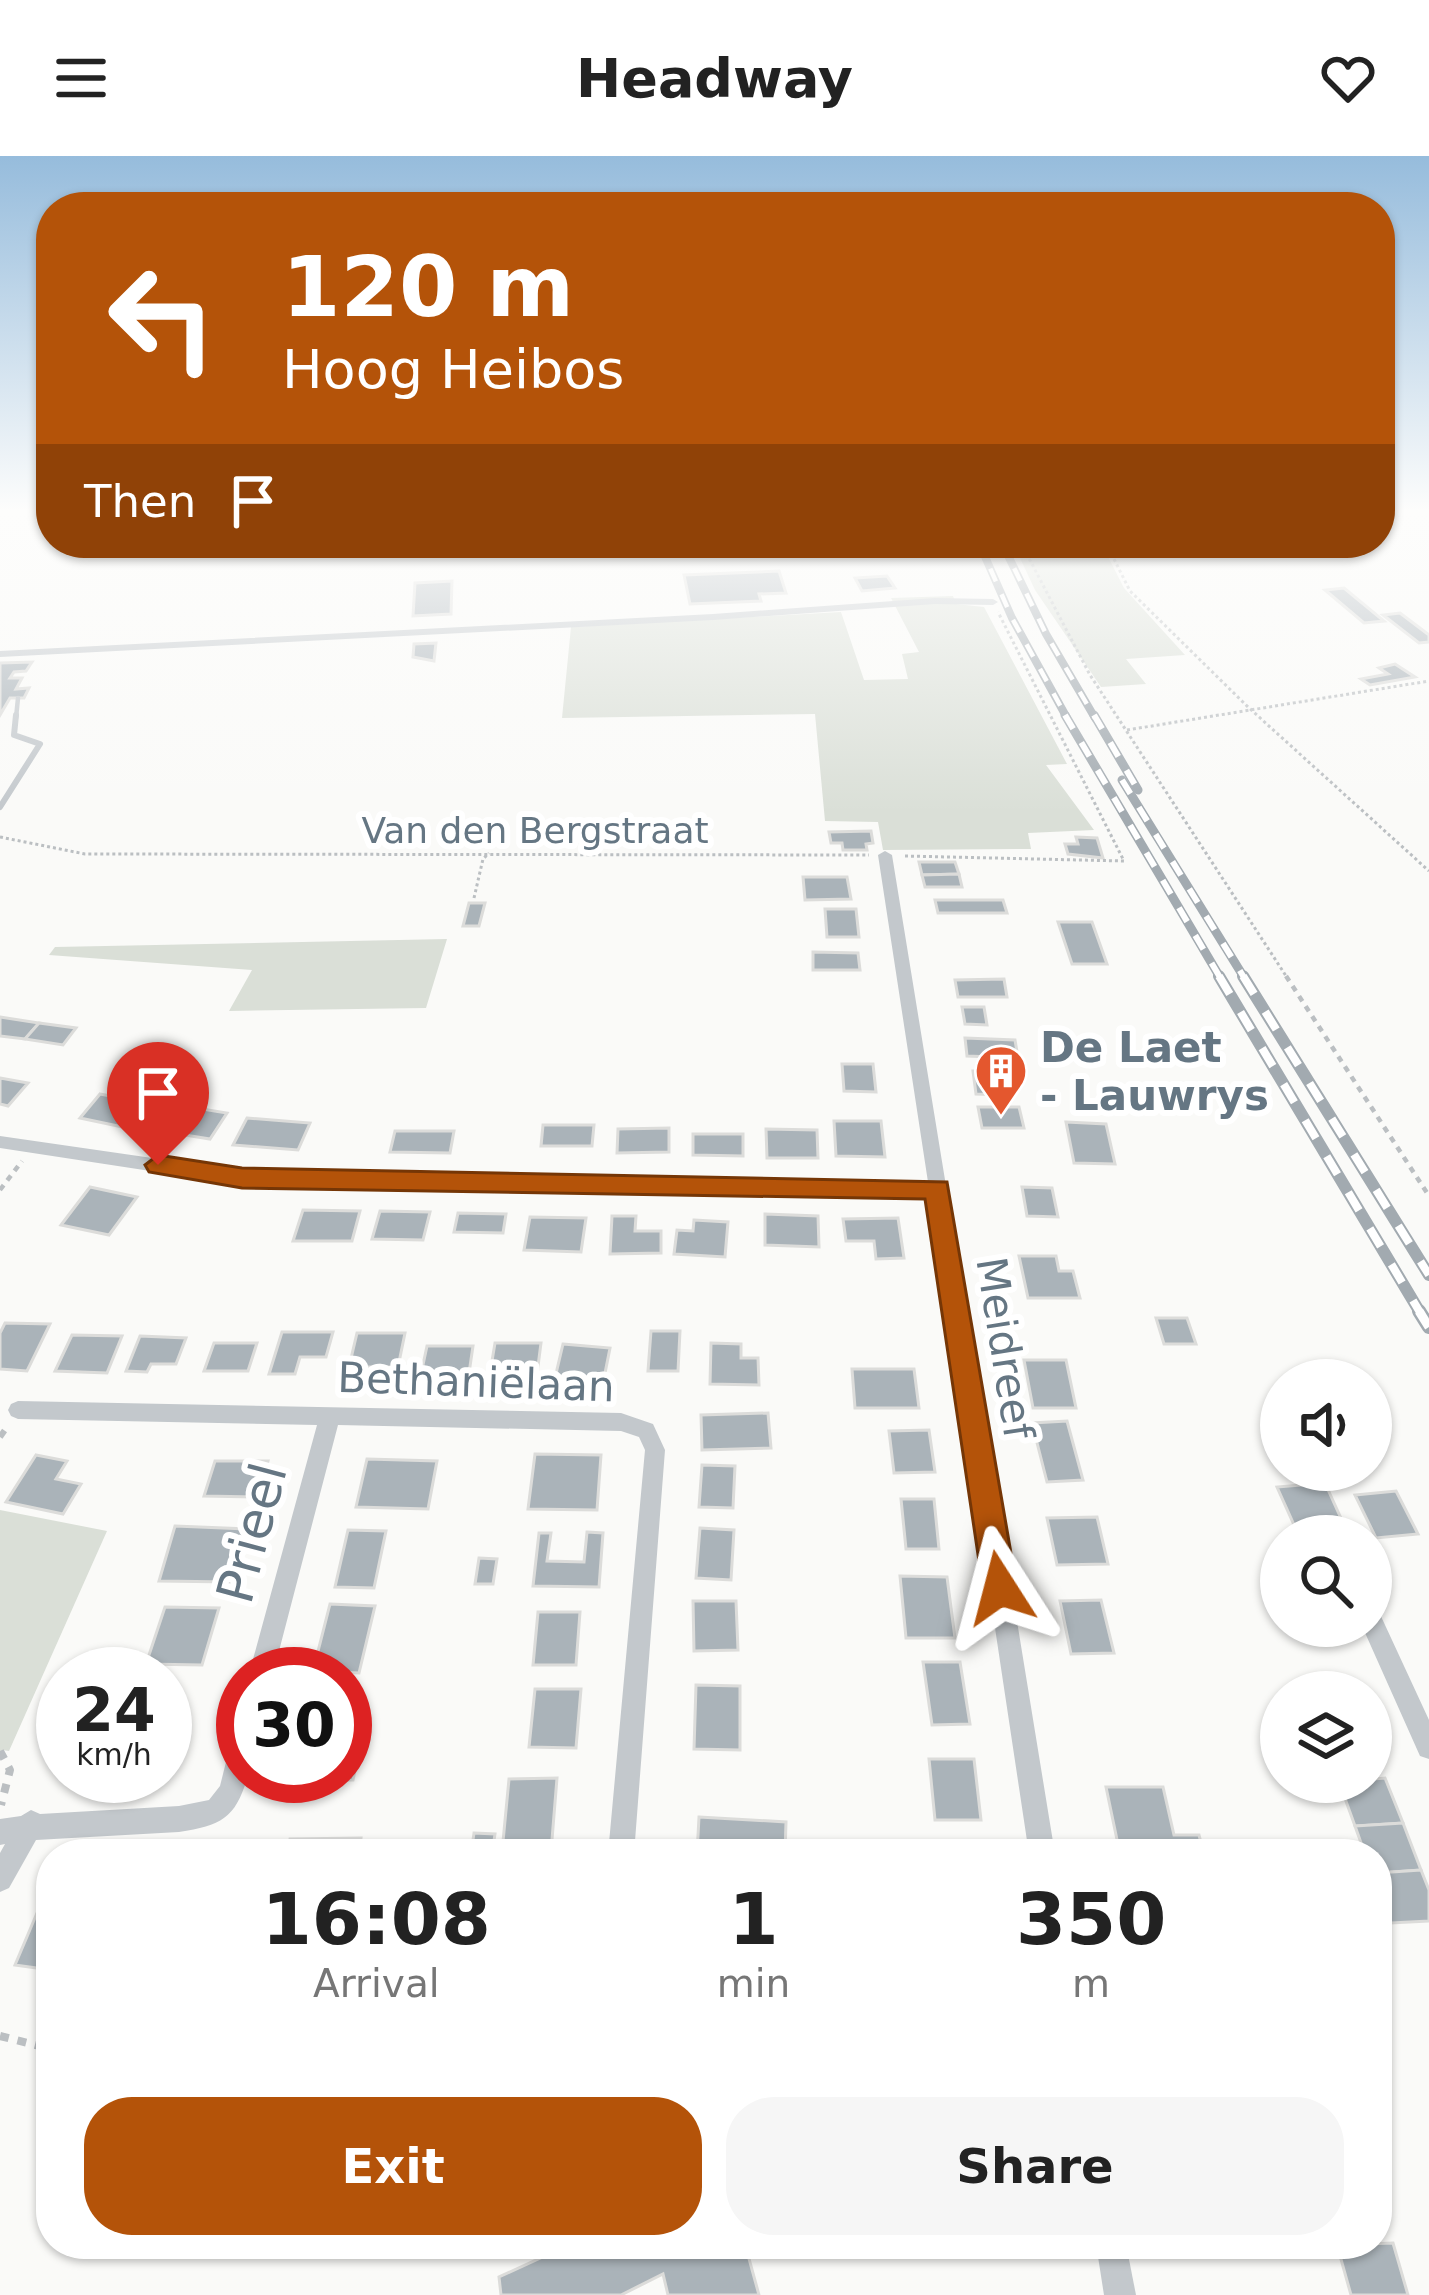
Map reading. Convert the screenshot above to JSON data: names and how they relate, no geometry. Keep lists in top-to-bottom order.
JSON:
{
  "streets": {
    "street": ["Meidreef", "Bethaniëlaan", "Prieel"],
    "path": ["Van den Bergstraat"]
  },
  "crossings": [
    ["Van den Bergstraat", "Meidreef"],
    ["Bethaniëlaan", "Prieel"]
  ],
  "places": {
    "building": ["De Laet - Lauwrys"]
  },
  "page": {
    "header": "Headway",
    "turn": ["120 m", "Hoog Heibos"],
    "then": "Then",
    "speed": "24 km/h",
    "limit": "30",
    "eta": [
      "16:08",
      "Arrival",
      "1",
      "min",
      "350",
      "m"
    ],
    "buttons": ["Exit", "Share"]
  }
}
